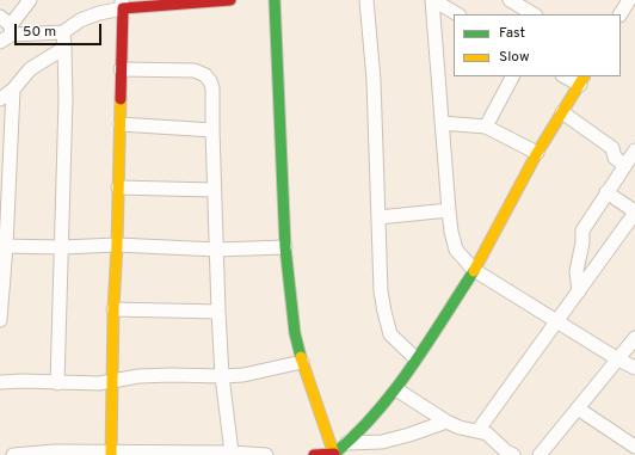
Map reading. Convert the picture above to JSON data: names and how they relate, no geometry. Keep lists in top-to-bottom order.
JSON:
{
  "legend": ["Fast", "Slow"],
  "scale_bar": "50 m"
}
